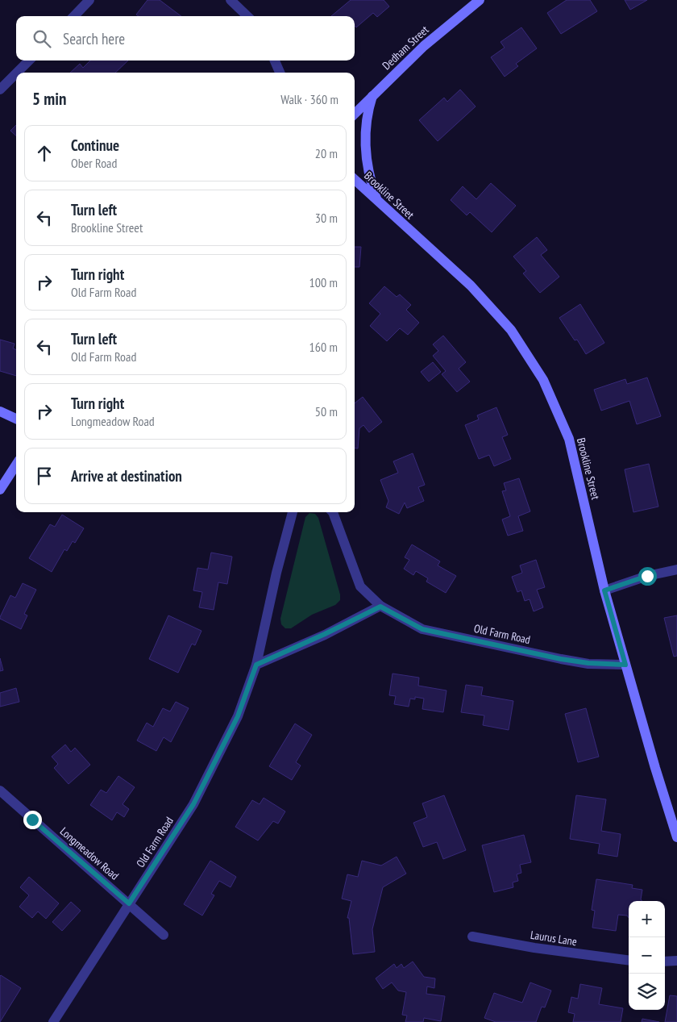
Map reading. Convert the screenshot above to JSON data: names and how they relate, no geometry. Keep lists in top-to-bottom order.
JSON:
{
  "streets": {
    "main road": ["Dedham Street", "Brookline Street"],
    "street": ["Old Farm Road", "Longmeadow Road", "Laurus Lane"]
  },
  "crossings": [
    ["Brookline Street", "Old Farm Road"],
    ["Old Farm Road", "Longmeadow Road"]
  ],
  "page": {
    "search": "Search here",
    "heading": ["5 min", "Walk · 360 m"],
    "list": [
      ["Continue", "Ober Road", "20 m"],
      ["Turn left", "Brookline Street", "30 m"],
      ["Turn right", "Old Farm Road", "100 m"],
      ["Turn left", "Old Farm Road", "160 m"],
      ["Turn right", "Longmeadow Road", "50 m"],
      "Arrive at destination"
    ],
    "map_buttons": ["+", "−"]
  }
}
